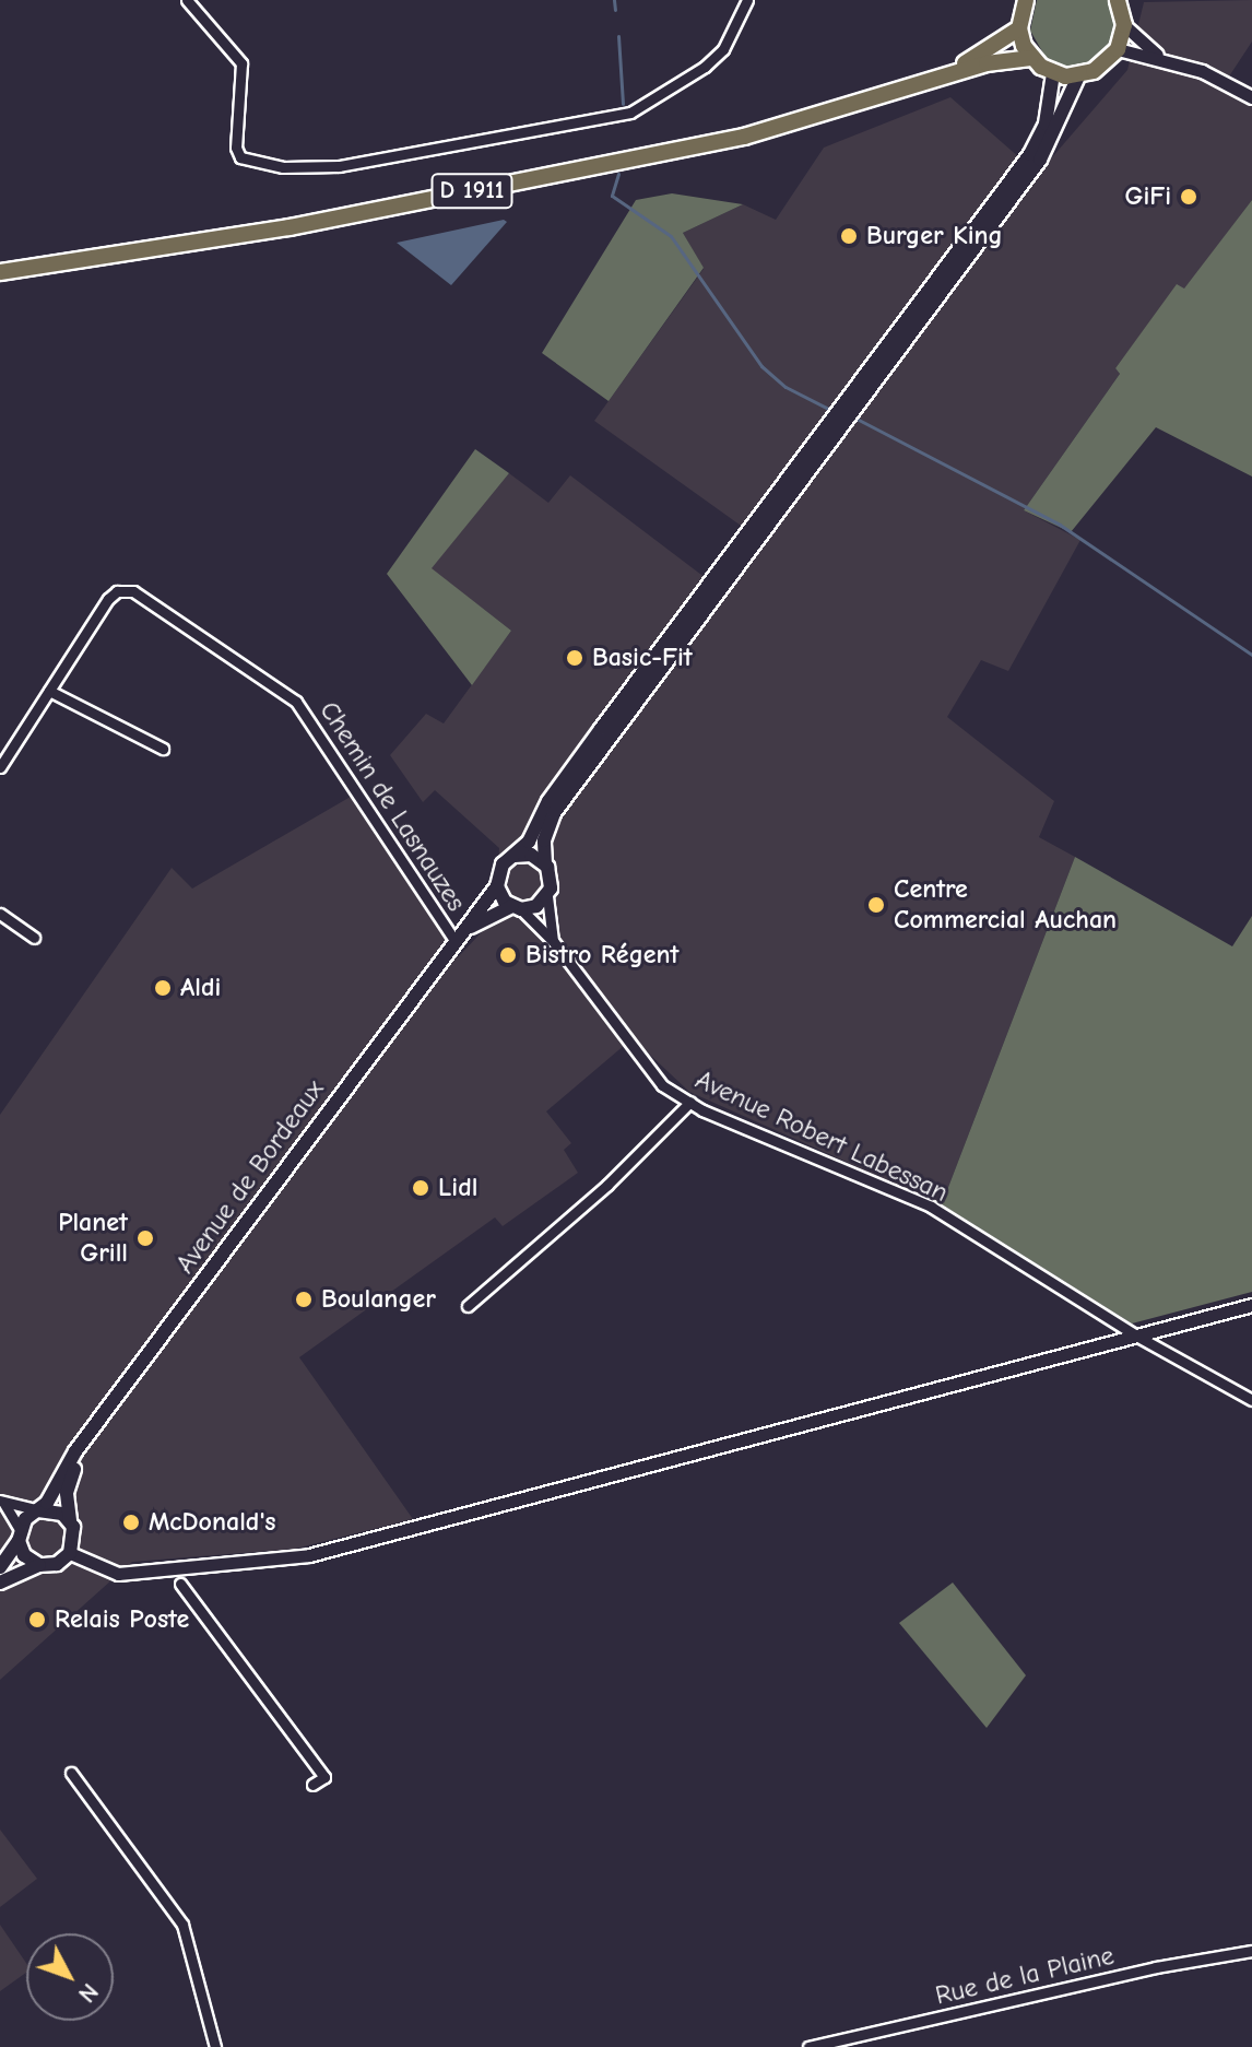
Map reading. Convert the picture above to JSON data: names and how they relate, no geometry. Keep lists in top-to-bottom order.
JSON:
{
  "streets": {
    "main road": ["D 1911", "Avenue de Bordeaux"],
    "street": ["Chemin de Lasnauzes", "Avenue Robert Labessan", "Rue de la Plaine"]
  },
  "crossings": [
    ["Chemin de Lasnauzes", "Avenue de Bordeaux"],
    ["Avenue Robert Labessan", "Avenue de Bordeaux"]
  ],
  "places": [
    "GiFi",
    "Burger King",
    "Basic-Fit",
    "Centre Commercial Auchan",
    "Bistro Régent",
    "Aldi",
    "Lidl",
    "Planet Grill",
    "Boulanger",
    "McDonald's",
    "Relais Poste"
  ],
  "north": "bottom right"
}
